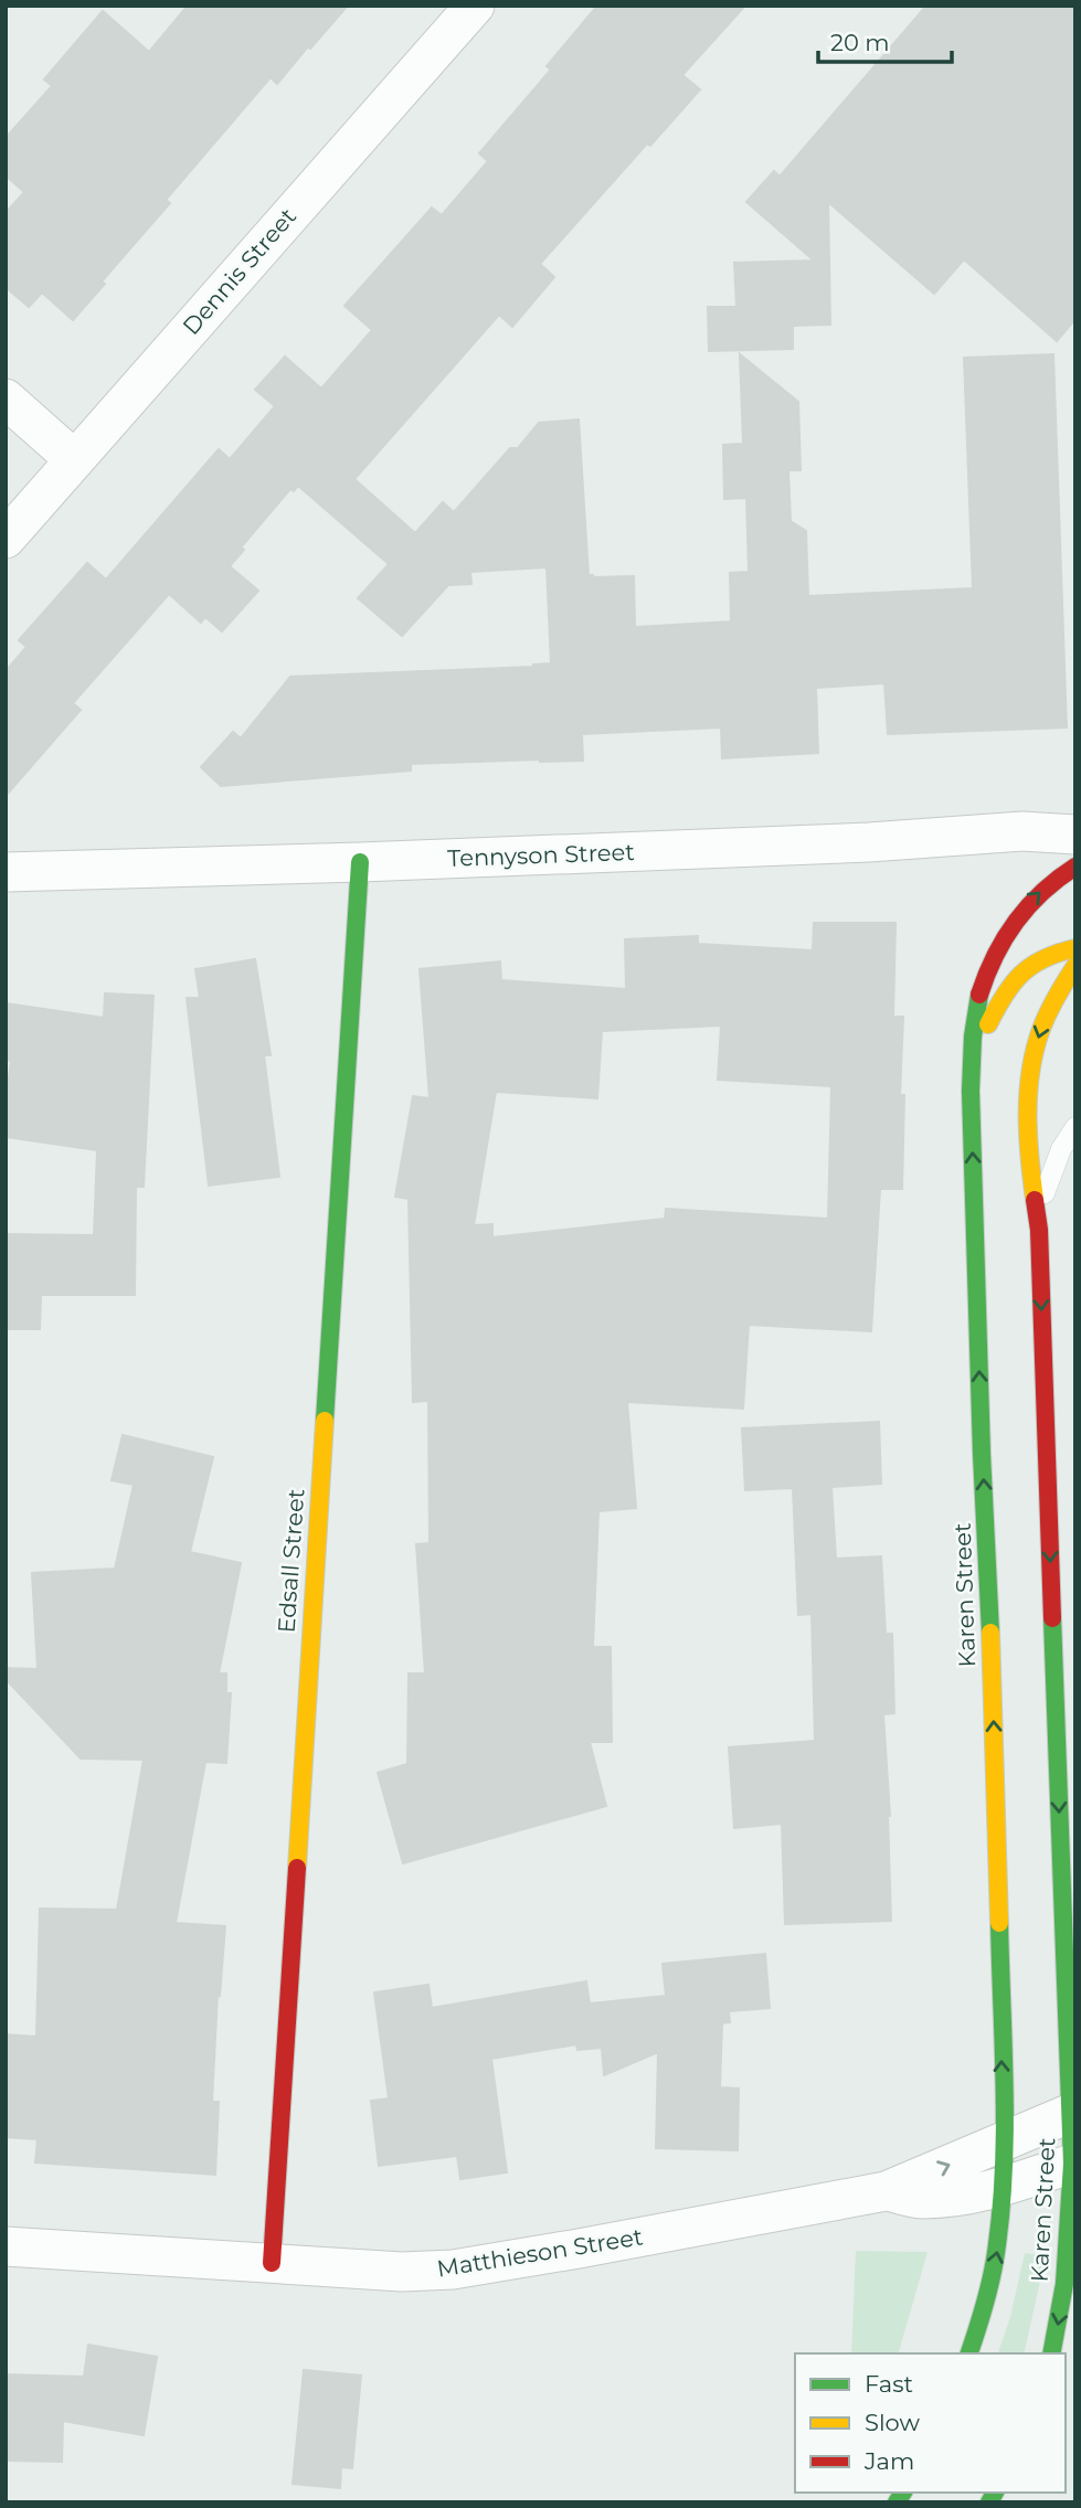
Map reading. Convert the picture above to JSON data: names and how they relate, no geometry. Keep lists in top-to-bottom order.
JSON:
{
  "streets": {
    "street": [
      "Dennis Street",
      "Tennyson Street",
      "Edsall Street",
      "Karen Street",
      "Matthieson Street"
    ]
  },
  "crossings": [
    ["Tennyson Street", "Edsall Street"],
    ["Edsall Street", "Matthieson Street"],
    ["Karen Street", "Matthieson Street"]
  ],
  "legend": ["Fast", "Slow", "Jam"],
  "scale_bar": "20 m"
}
